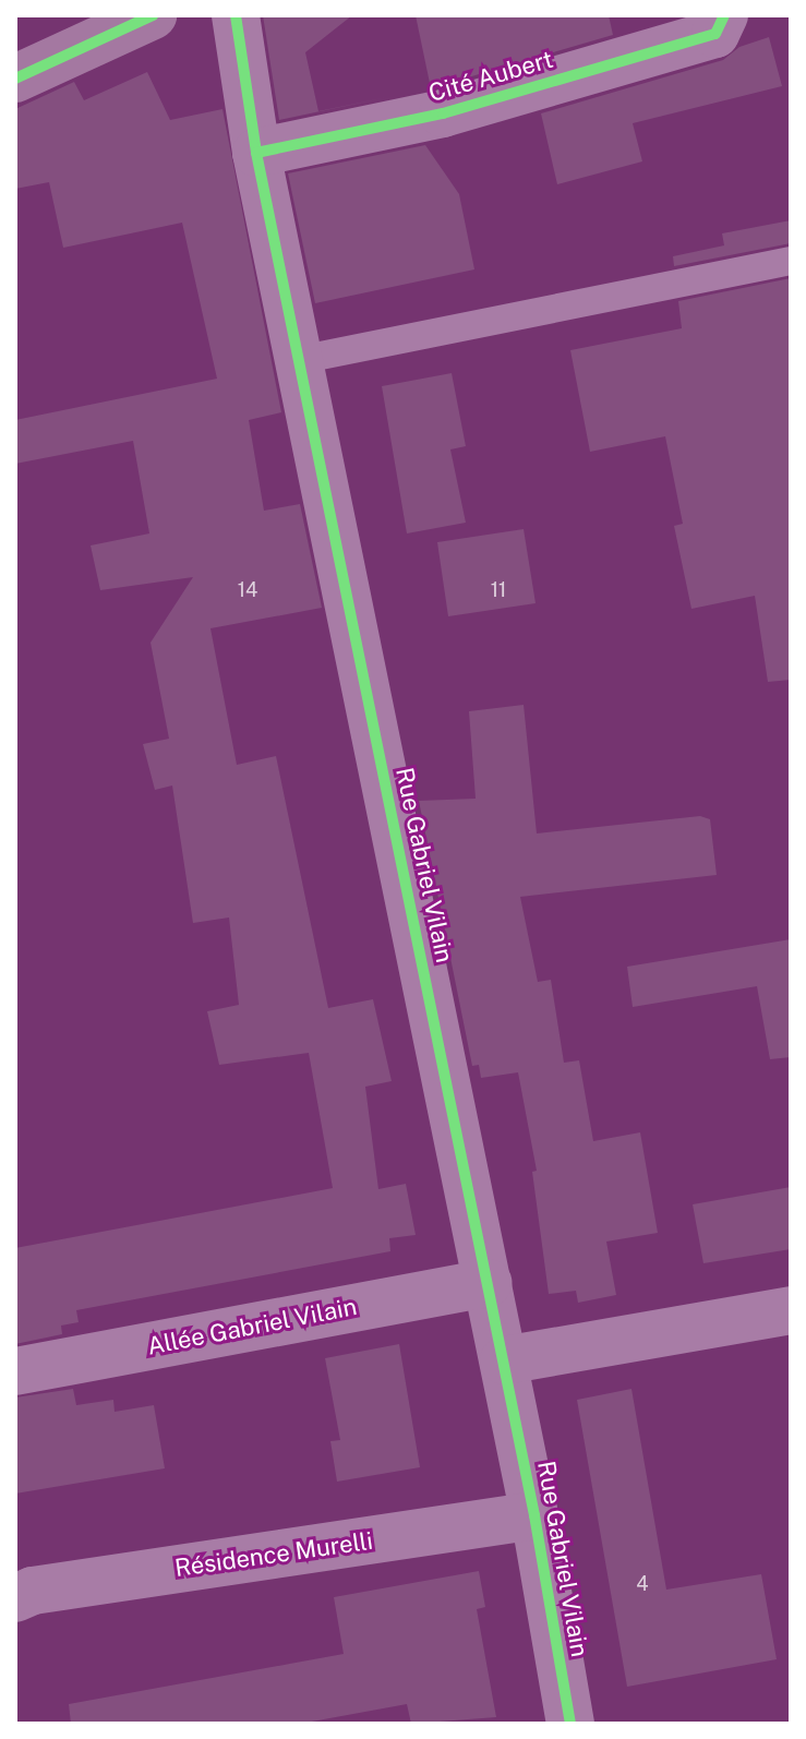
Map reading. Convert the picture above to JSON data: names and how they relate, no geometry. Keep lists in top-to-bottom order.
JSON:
{
  "streets": {
    "street": [
      "Cité Aubert",
      "Rue Gabriel Vilain",
      "Allée Gabriel Vilain",
      "Résidence Murelli"
    ]
  },
  "crossings": [
    ["Cité Aubert", "Rue Gabriel Vilain"],
    ["Rue Gabriel Vilain", "Allée Gabriel Vilain"],
    ["Rue Gabriel Vilain", "Résidence Murelli"]
  ],
  "house_numbers": ["14", "11", "4"]
}
